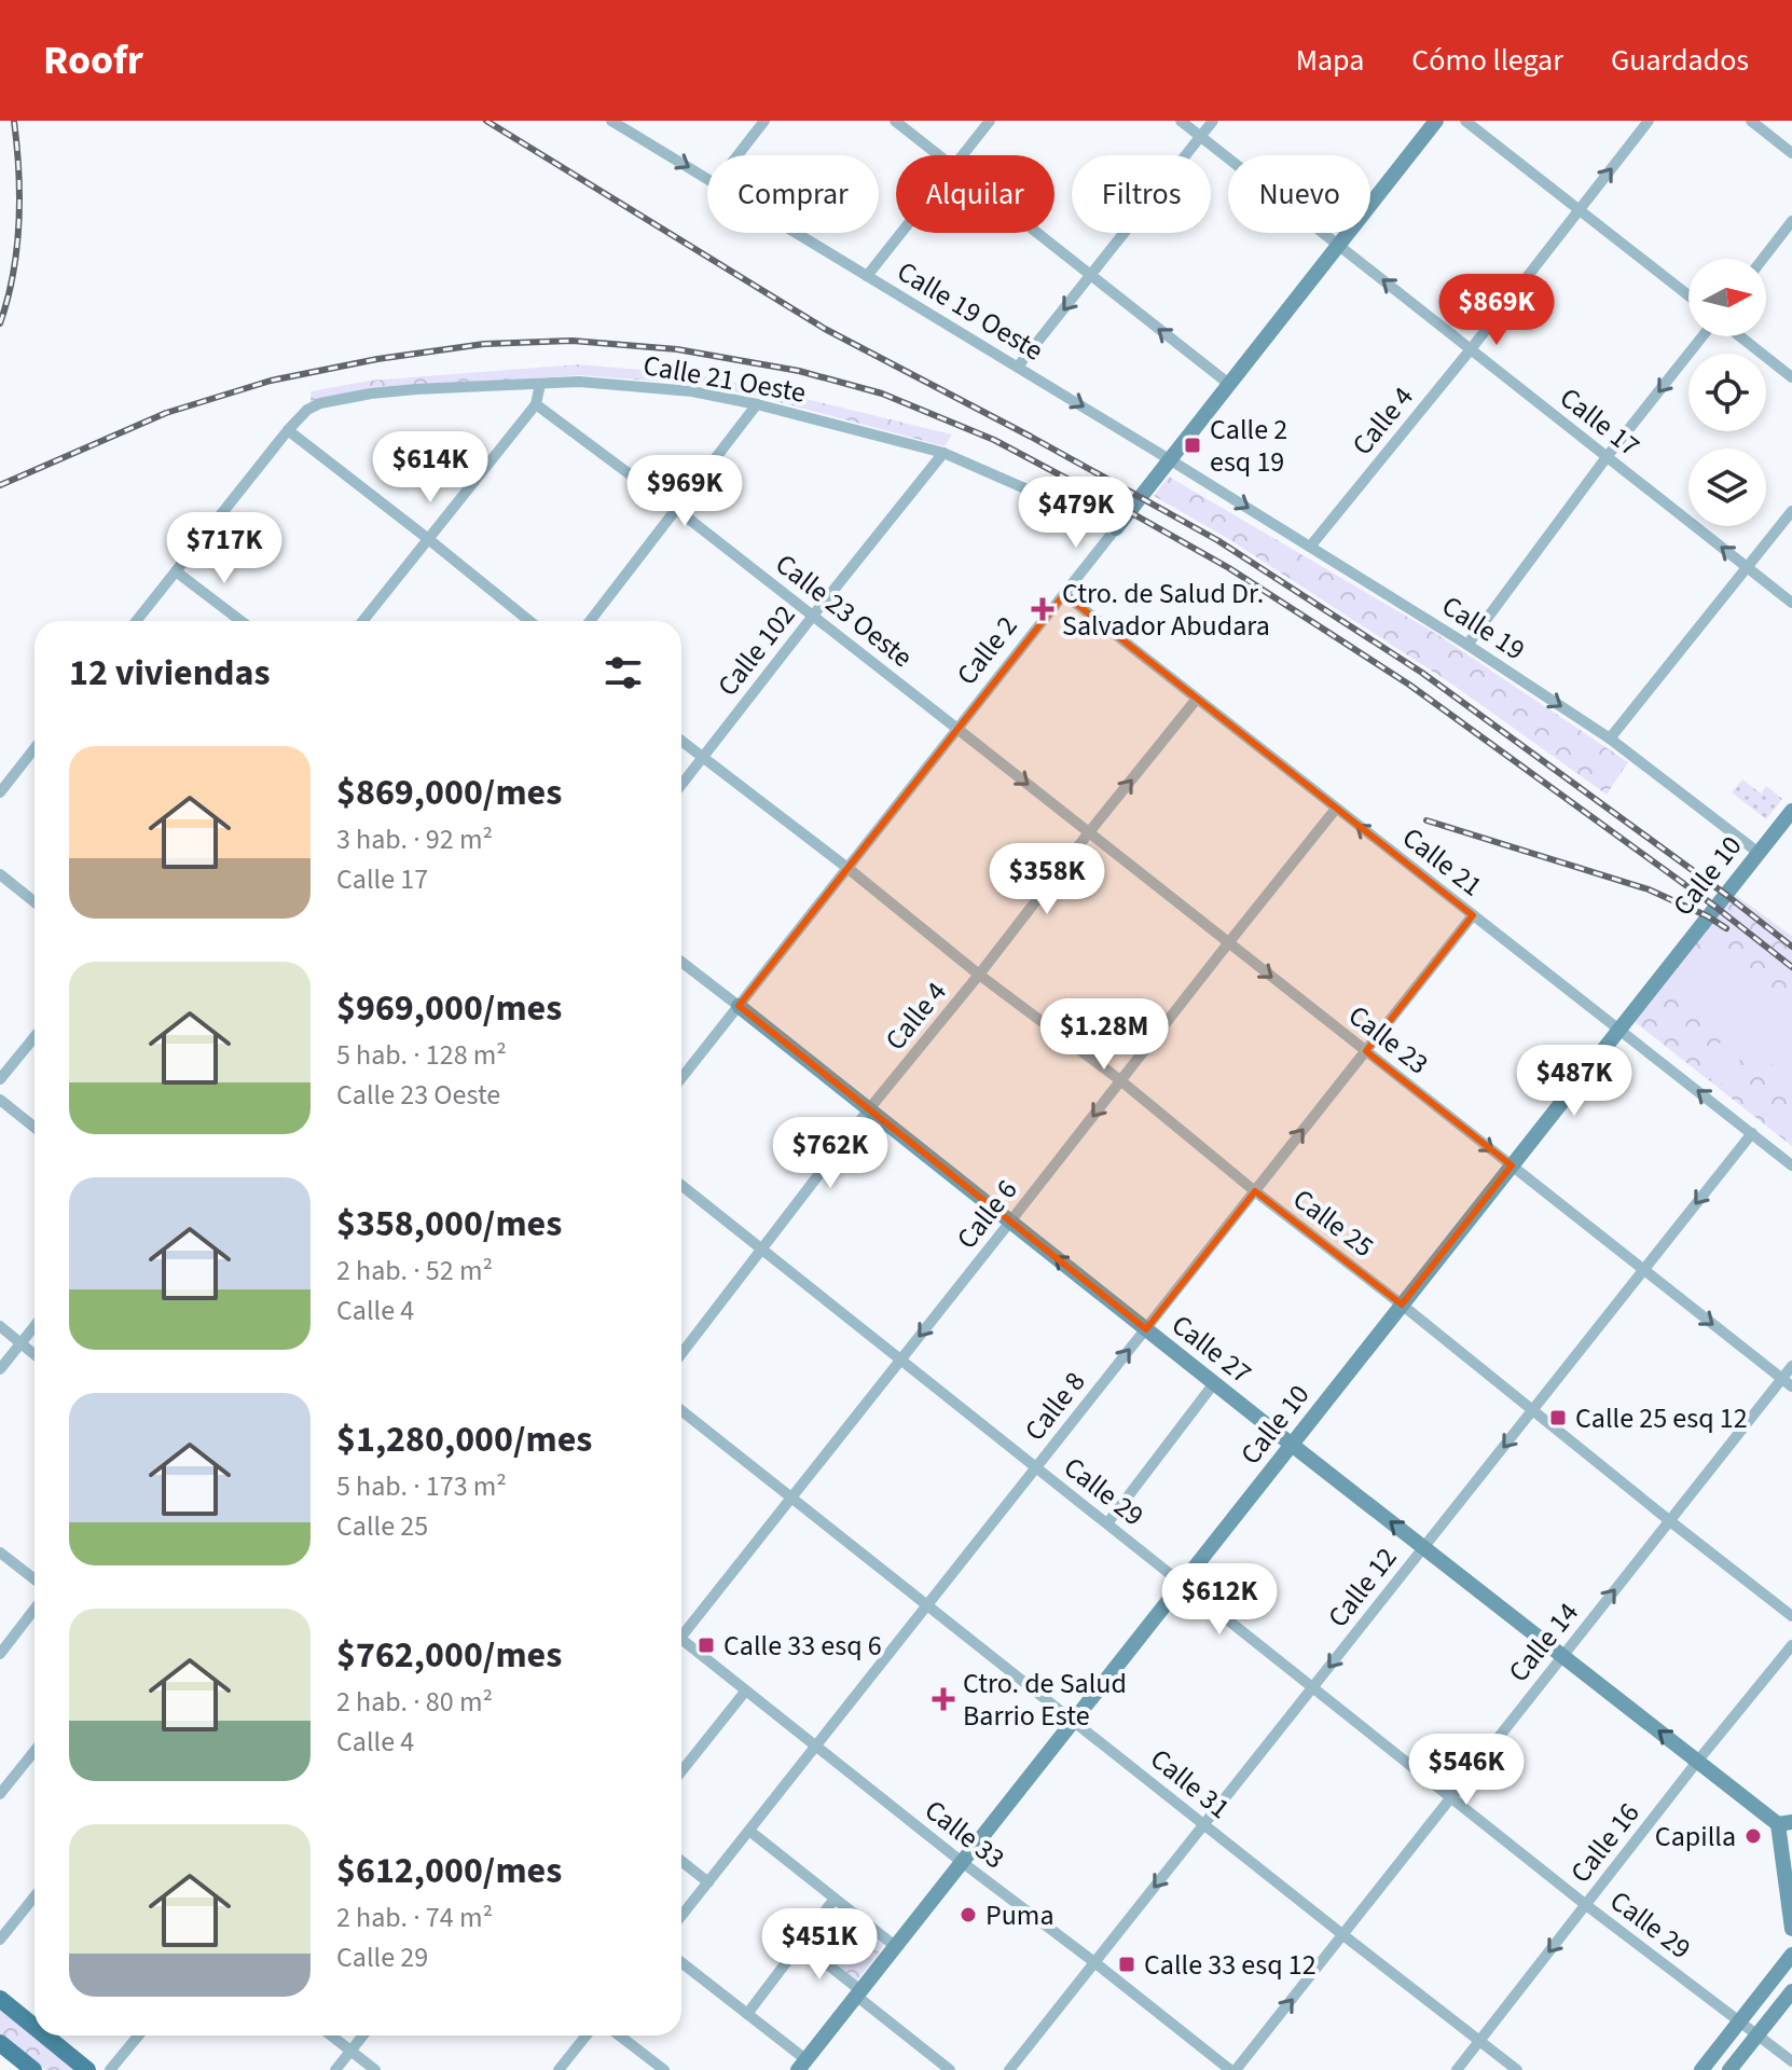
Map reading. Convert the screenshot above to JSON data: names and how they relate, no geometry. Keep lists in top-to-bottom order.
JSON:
{
  "streets": {
    "street": [
      "Calle 19 Oeste",
      "Calle 21 Oeste",
      "Calle 4",
      "Calle 17",
      "Calle 23 Oeste",
      "Calle 19",
      "Calle 102",
      "Calle 2",
      "Calle 21",
      "Calle 10",
      "Calle 23",
      "Calle 6",
      "Calle 25",
      "Calle 27",
      "Calle 8",
      "Calle 29",
      "Calle 12",
      "Calle 14",
      "Calle 31",
      "Calle 33",
      "Calle 16"
    ]
  },
  "crossings": [
    ["Calle 19 Oeste", "Calle 19"],
    ["Calle 19 Oeste", "Calle 2"],
    ["Calle 21 Oeste", "Calle 102"],
    ["Calle 21 Oeste", "Calle 2"],
    ["Calle 4", "Calle 17"],
    ["Calle 4", "Calle 19"],
    ["Calle 4", "Calle 21"],
    ["Calle 4", "Calle 23"],
    ["Calle 4", "Calle 25"],
    ["Calle 4", "Calle 27"],
    ["Calle 4", "Calle 29"],
    ["Calle 17", "Calle 2"],
    ["Calle 23 Oeste", "Calle 102"],
    ["Calle 23 Oeste", "Calle 2"],
    ["Calle 23 Oeste", "Calle 23"],
    ["Calle 19", "Calle 2"],
    ["Calle 19", "Calle 10"],
    ["Calle 102", "Calle 25"],
    ["Calle 2", "Calle 21"],
    ["Calle 2", "Calle 23"],
    ["Calle 2", "Calle 25"],
    ["Calle 2", "Calle 27"],
    ["Calle 21", "Calle 10"],
    ["Calle 21", "Calle 6"],
    ["Calle 21", "Calle 8"],
    ["Calle 21", "Calle 12"],
    ["Calle 10", "Calle 23"],
    ["Calle 10", "Calle 25"],
    ["Calle 10", "Calle 27"],
    ["Calle 10", "Calle 29"],
    ["Calle 10", "Calle 31"],
    ["Calle 10", "Calle 33"],
    ["Calle 23", "Calle 6"],
    ["Calle 23", "Calle 8"],
    ["Calle 23", "Calle 12"],
    ["Calle 23", "Calle 14"],
    ["Calle 6", "Calle 25"],
    ["Calle 6", "Calle 27"],
    ["Calle 6", "Calle 29"],
    ["Calle 6", "Calle 31"],
    ["Calle 25", "Calle 8"],
    ["Calle 25", "Calle 12"],
    ["Calle 25", "Calle 14"],
    ["Calle 27", "Calle 8"],
    ["Calle 27", "Calle 12"],
    ["Calle 27", "Calle 14"],
    ["Calle 27", "Calle 16"],
    ["Calle 8", "Calle 29"],
    ["Calle 8", "Calle 31"],
    ["Calle 8", "Calle 33"],
    ["Calle 29", "Calle 12"],
    ["Calle 29", "Calle 14"],
    ["Calle 29", "Calle 16"],
    ["Calle 12", "Calle 31"],
    ["Calle 12", "Calle 33"],
    ["Calle 14", "Calle 31"],
    ["Calle 14", "Calle 33"],
    ["Calle 31", "Calle 16"]
  ],
  "one_way": [
    "Calle 19 Oeste",
    "Calle 17",
    "Calle 19",
    "Calle 21",
    "Calle 23",
    "Calle 27",
    "Calle 12",
    "Calle 14"
  ],
  "places": {
    "transit": [
      "Calle 2 esq 19",
      "Calle 25 esq 12",
      "Calle 33 esq 6",
      "Calle 33 esq 12"
    ],
    "health": ["Ctro. de Salud Dr. Salvador Abudara", "Ctro. de Salud Barrio Este"],
    "other": ["Capilla", "Puma"]
  },
  "north": "right",
  "page": {
    "header": "Roofr",
    "nav": ["Mapa", "Cómo llegar", "Guardados"],
    "chip": [
      "Comprar",
      "Alquilar",
      "Filtros",
      "Nuevo"
    ],
    "price": [
      "$869K",
      "$614K",
      "$969K",
      "$479K",
      "$717K",
      "$358K",
      "$1.28M",
      "$487K",
      "$762K",
      "$612K",
      "$546K",
      "$451K"
    ],
    "heading": "12 viviendas",
    "list": [
      {
        "name": "$869,000/mes",
        "note": "3 hab. · 92 m² · Calle 17"
      },
      {
        "name": "$969,000/mes",
        "note": "5 hab. · 128 m² · Calle 23 Oeste"
      },
      {
        "name": "$358,000/mes",
        "note": "2 hab. · 52 m² · Calle 4"
      },
      {
        "name": "$1,280,000/mes",
        "note": "5 hab. · 173 m² · Calle 25"
      },
      {
        "name": "$762,000/mes",
        "note": "2 hab. · 80 m² · Calle 4"
      },
      {
        "name": "$612,000/mes",
        "note": "2 hab. · 74 m² · Calle 29"
      }
    ]
  }
}
